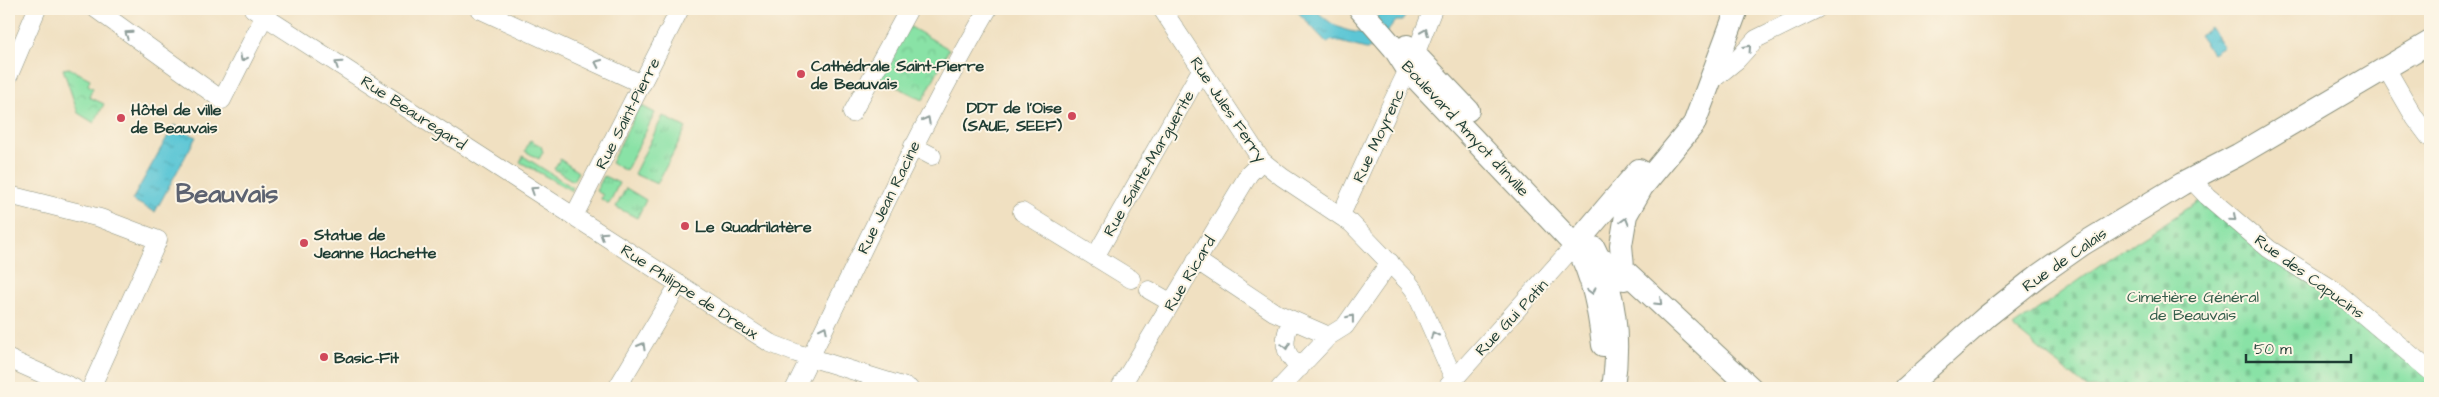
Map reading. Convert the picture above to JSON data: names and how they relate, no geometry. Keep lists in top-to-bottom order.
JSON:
{
  "streets": {
    "main road": ["Boulevard Amyot d'Inville", "Rue de Calais"],
    "street": [
      "Rue Jules Ferry",
      "Rue Beauregard",
      "Rue Saint-Pierre",
      "Rue Moyrenc",
      "Rue Sainte-Marguerite",
      "Rue Jean Racine",
      "Rue Ricard",
      "Rue des Capucins",
      "Rue Philippe de Dreux",
      "Rue Gui Patin"
    ]
  },
  "crossings": [
    ["Rue Jules Ferry", "Rue Moyrenc"],
    ["Rue Jules Ferry", "Rue Sainte-Marguerite"],
    ["Rue Jules Ferry", "Rue Ricard"],
    ["Rue Jules Ferry", "Rue Gui Patin"],
    ["Rue Beauregard", "Rue Saint-Pierre"],
    ["Rue Beauregard", "Rue Philippe de Dreux"],
    ["Rue Saint-Pierre", "Rue Philippe de Dreux"],
    ["Boulevard Amyot d'Inville", "Rue Moyrenc"],
    ["Boulevard Amyot d'Inville", "Rue Gui Patin"],
    ["Rue Jean Racine", "Rue Philippe de Dreux"],
    ["Rue de Calais", "Rue des Capucins"]
  ],
  "one_way": ["Rue des Capucins"],
  "districts": ["Beauvais"],
  "parks": ["Cimetière Général de Beauvais"],
  "places": [
    "Cathédrale Saint-Pierre de Beauvais",
    "DDT de l'Oise (SAUE, SEEF)",
    "Hôtel de ville de Beauvais",
    "Le Quadrilatère",
    "Statue de Jeanne Hachette",
    "Basic-Fit"
  ],
  "scale_bar": "50 m"
}
